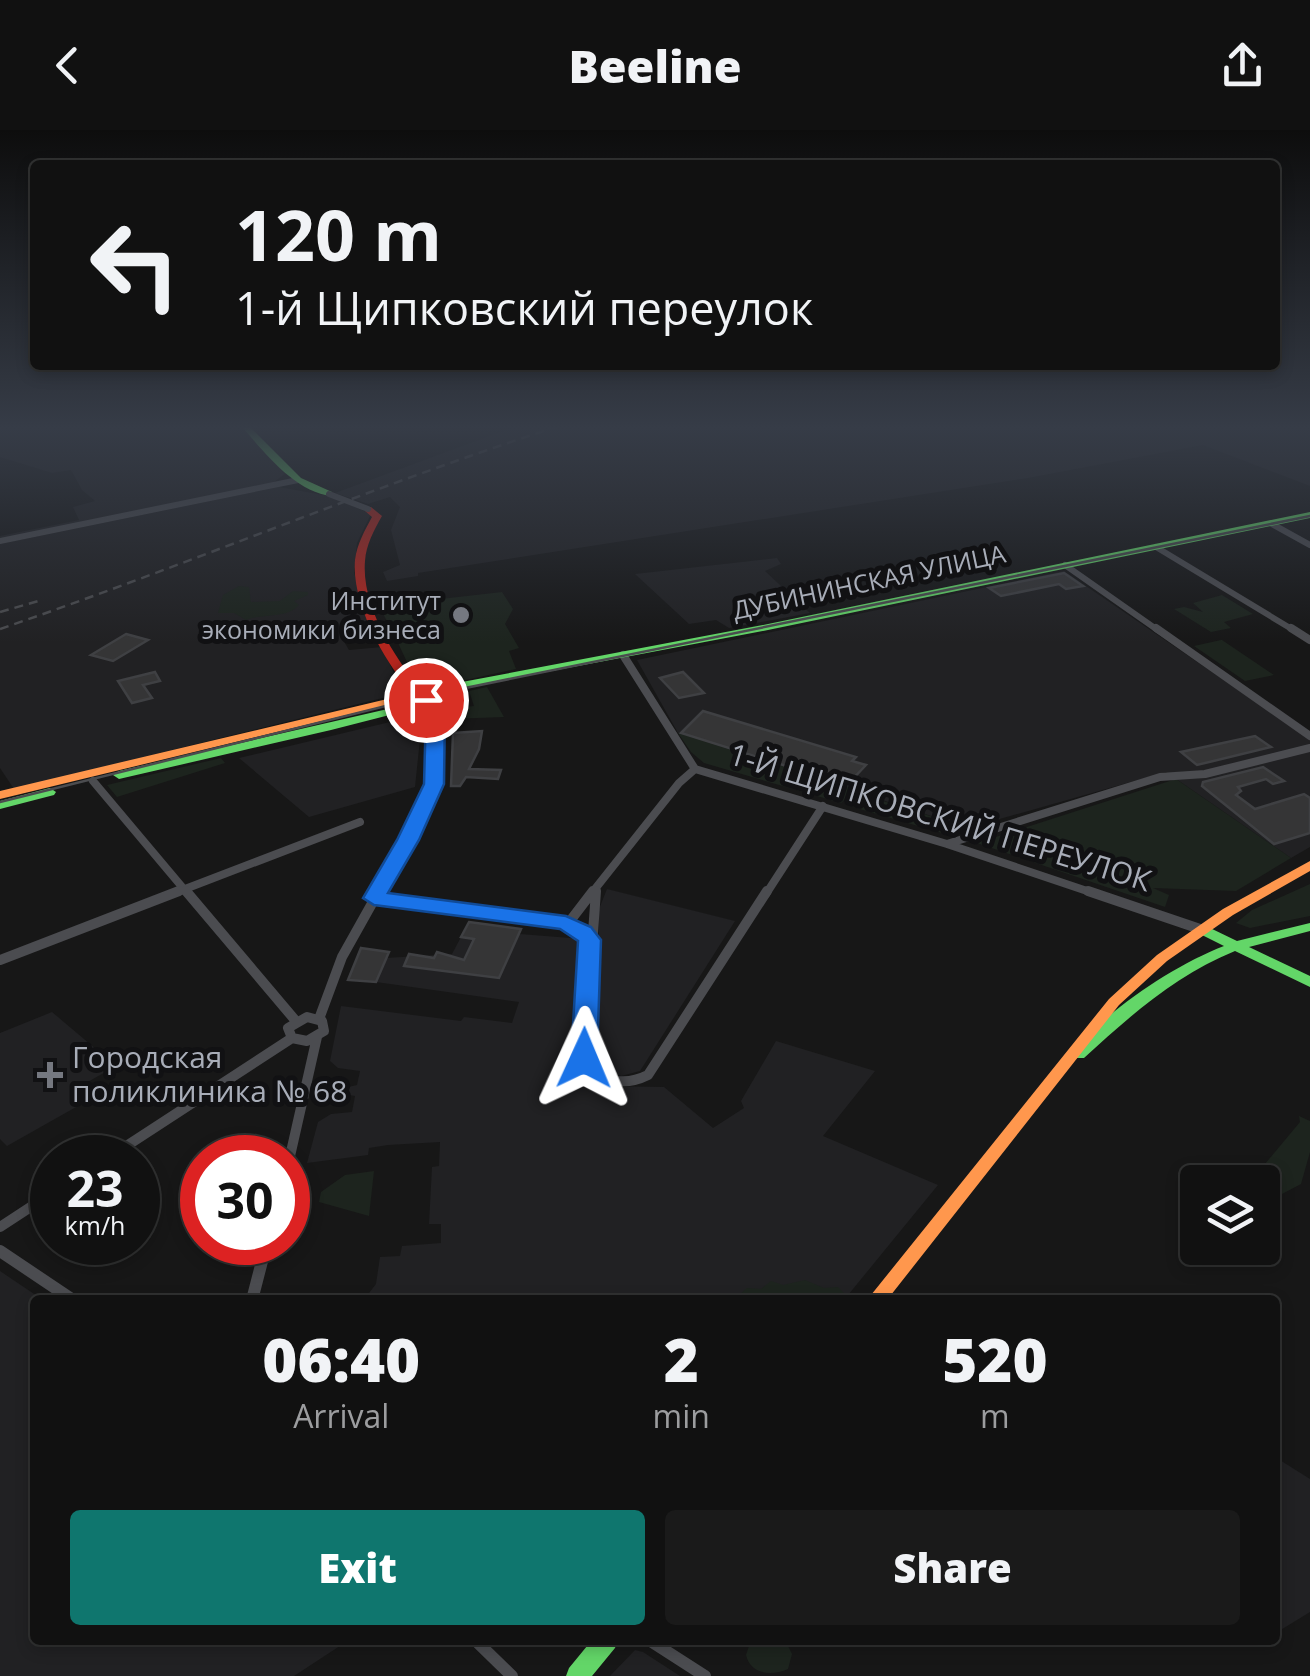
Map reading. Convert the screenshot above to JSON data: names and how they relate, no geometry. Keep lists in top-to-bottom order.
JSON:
{
  "streets": {
    "main road": ["ДУБИНИНСКАЯ УЛИЦА"],
    "street": ["1-Й ЩИПКОВСКИЙ ПЕРЕУЛОК"]
  },
  "places": {
    "other": ["Институт экономики бизнеса"],
    "health": ["Городская поликлиника № 68"]
  },
  "page": {
    "header": "Beeline",
    "turn": ["120 m", "1-й Щипковский переулок"],
    "speed": "23 km/h",
    "limit": "30",
    "eta": [
      "06:40",
      "Arrival",
      "2",
      "min",
      "520",
      "m"
    ],
    "buttons": ["Exit", "Share"]
  }
}
